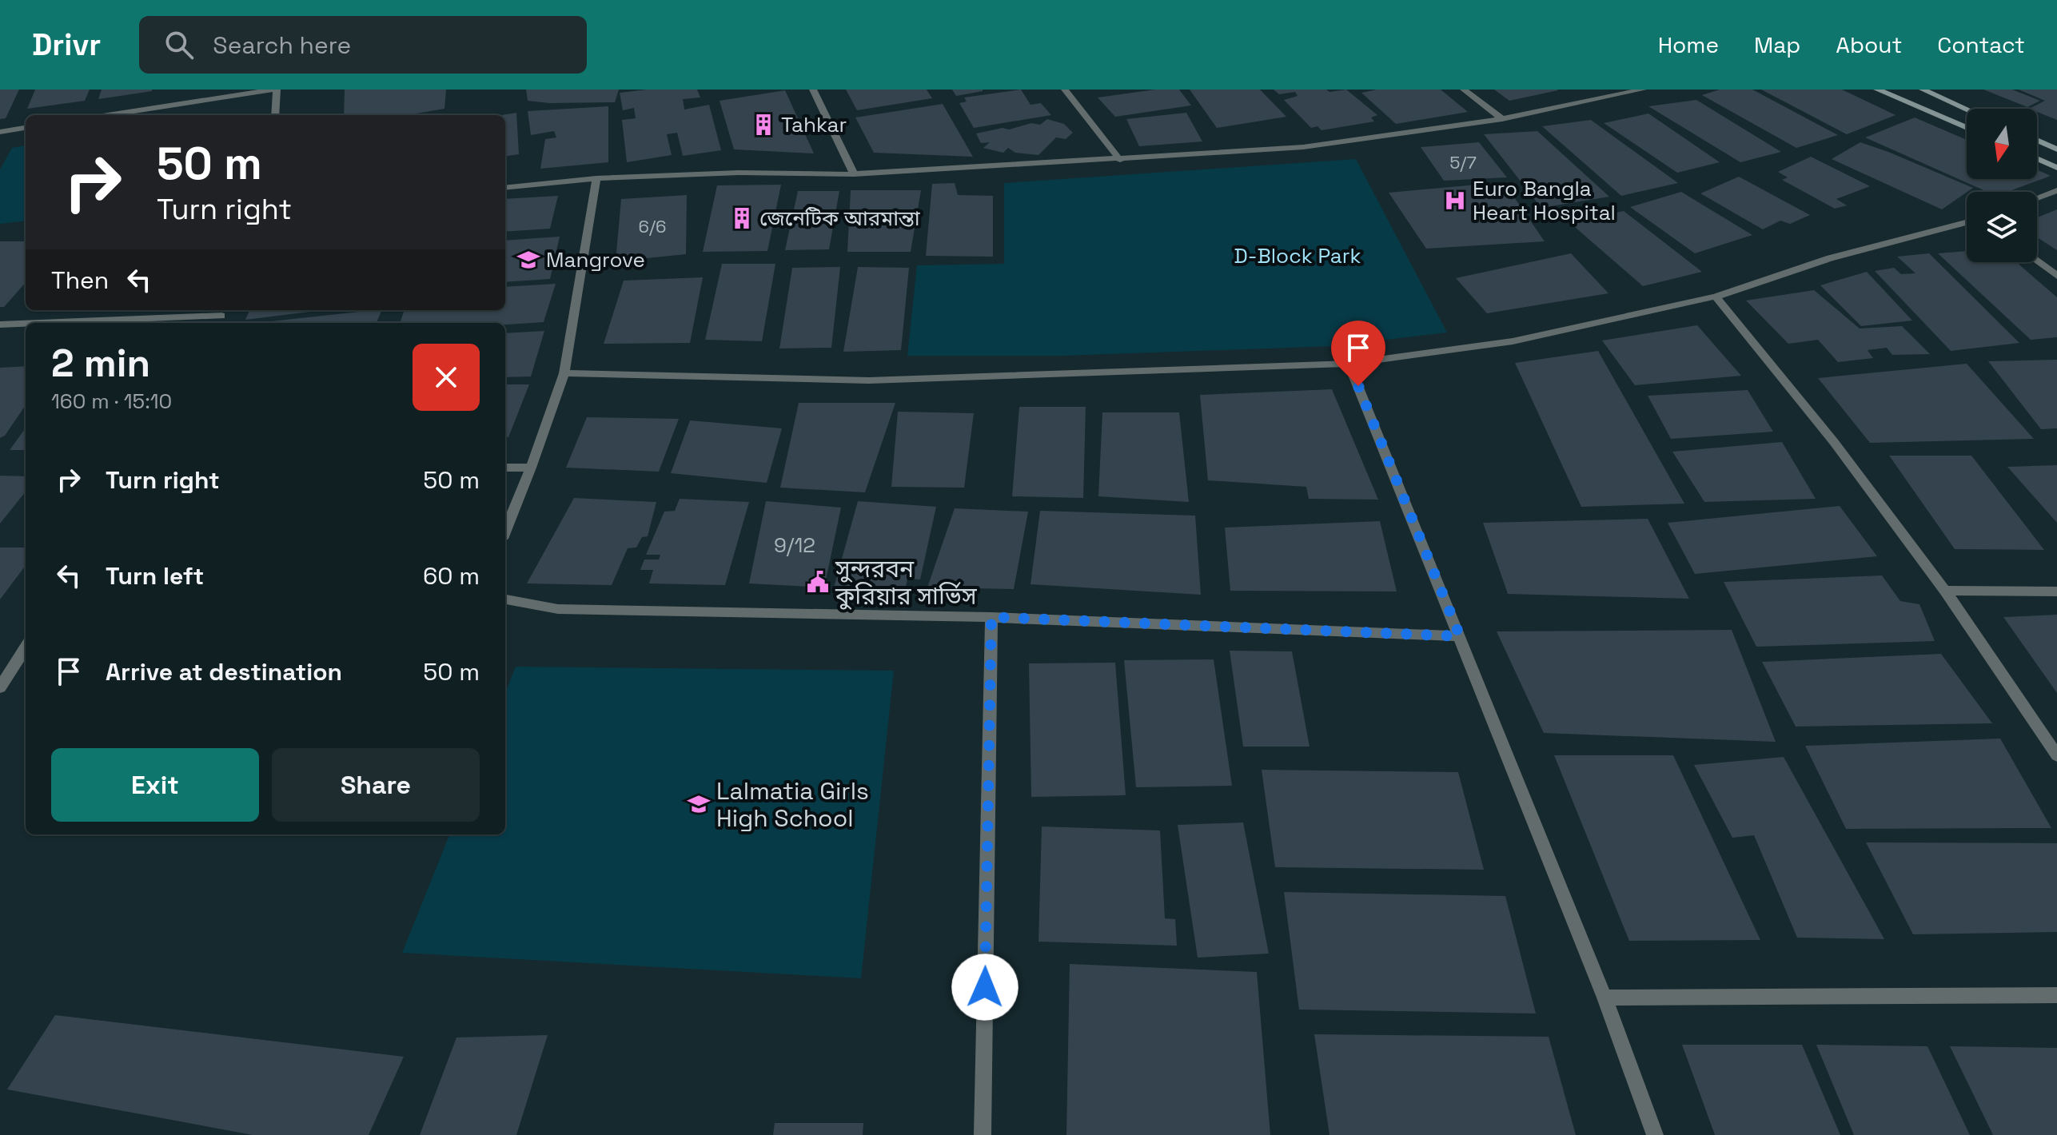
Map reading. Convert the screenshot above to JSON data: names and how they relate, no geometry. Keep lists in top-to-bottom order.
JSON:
{
  "parks": ["D-Block Park"],
  "places": {
    "building": ["Tahkar", "জেনেটিক আরমান্তা"],
    "hospital": ["Euro Bangla Heart Hospital"],
    "school or university": ["Mangrove", "Lalmatia Girls High School"],
    "public building": ["সুন্দরবন কুরিয়ার সার্ভিস"]
  },
  "house_numbers": ["5/7", "6/6", "9/12"],
  "north": "bottom",
  "page": {
    "header": "Drivr",
    "search": "Search here",
    "nav": [
      "Home",
      "Map",
      "About",
      "Contact"
    ],
    "turn": ["50 m", "Turn right"],
    "then": "Then",
    "heading": ["2 min", "160 m · 15:10"],
    "list": [
      {
        "name": "Turn right",
        "value": "50 m"
      },
      {
        "name": "Turn left",
        "value": "60 m"
      },
      {
        "name": "Arrive at destination",
        "value": "50 m"
      }
    ],
    "buttons": ["Exit", "Share"]
  }
}
